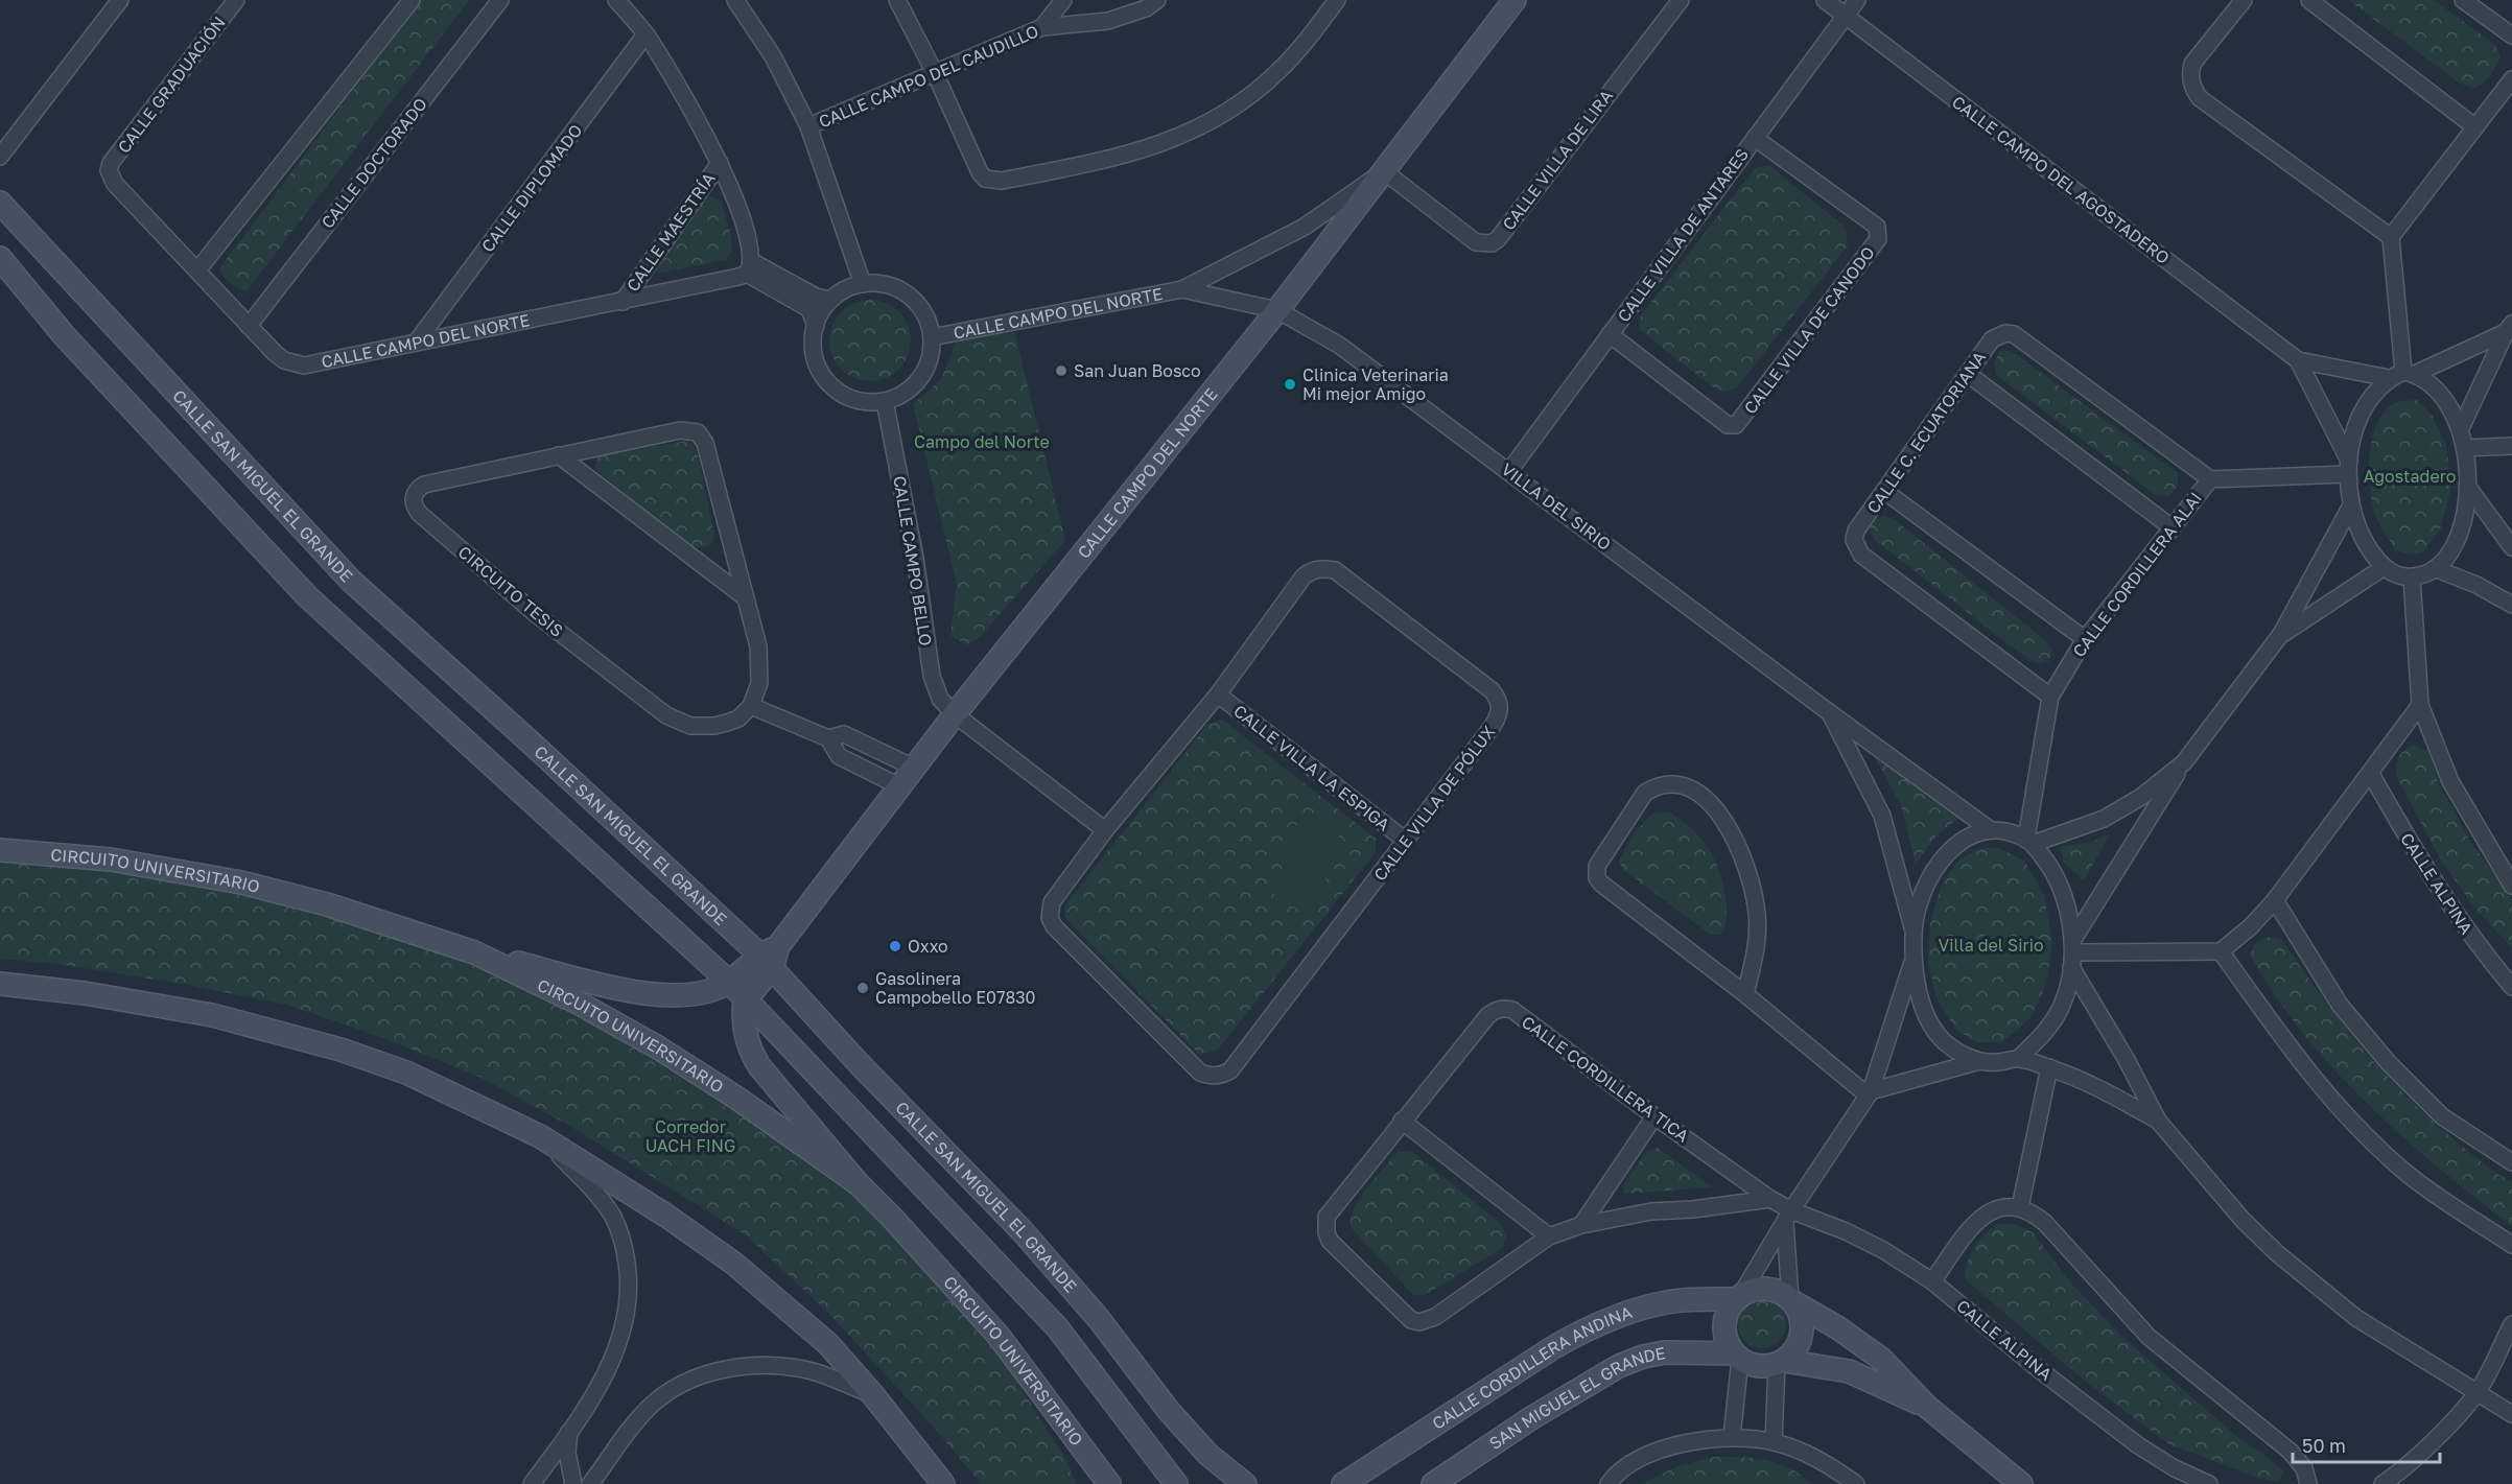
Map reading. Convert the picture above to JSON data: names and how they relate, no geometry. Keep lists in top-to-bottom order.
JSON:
{
  "streets": {
    "street": [
      "CALLE CAMPO DEL CAUDILLO",
      "CALLE GRADUACIÓN",
      "CALLE VILLA DE LIRA",
      "CALLE DOCTORADO",
      "CALLE CAMPO DEL AGOSTADERO",
      "CALLE DIPLOMADO",
      "CALLE MAESTRÍA",
      "CALLE VILLA DE ANTARES",
      "CALLE CAMPO DEL NORTE",
      "CALLE VILLA DE CANODO",
      "CALLE C. ECUATORIANA",
      "CALLE SAN MIGUEL EL GRANDE",
      "VILLA DEL SIRIO",
      "CALLE CAMPO BELLO",
      "CALLE CORDILLERA ALAI",
      "CIRCUITO TESIS",
      "CALLE VILLA LA ESPIGA",
      "CALLE VILLA DE PÓLUX",
      "CIRCUITO UNIVERSITARIO",
      "CALLE ALPINA",
      "CALLE CORDILLERA TICA",
      "CALLE CORDILLERA ANDINA",
      "SAN MIGUEL EL GRANDE"
    ]
  },
  "crossings": [
    ["CALLE GRADUACIÓN", "CALLE CAMPO DEL NORTE"],
    ["CALLE VILLA DE LIRA", "CALLE CAMPO DEL NORTE"],
    ["CALLE DOCTORADO", "CALLE CAMPO DEL NORTE"],
    ["CALLE CAMPO DEL AGOSTADERO", "CALLE VILLA DE ANTARES"],
    ["CALLE DIPLOMADO", "CALLE CAMPO DEL NORTE"],
    ["CALLE MAESTRÍA", "CALLE CAMPO DEL NORTE"],
    ["CALLE VILLA DE ANTARES", "CALLE VILLA DE CANODO"],
    ["CALLE VILLA DE ANTARES", "VILLA DEL SIRIO"],
    ["CALLE CAMPO DEL NORTE", "CALLE SAN MIGUEL EL GRANDE"],
    ["CALLE CAMPO DEL NORTE", "VILLA DEL SIRIO"],
    ["CALLE CAMPO DEL NORTE", "CALLE CAMPO BELLO"],
    ["CALLE C. ECUATORIANA", "CALLE CORDILLERA ALAI"],
    ["VILLA DEL SIRIO", "CALLE CORDILLERA ALAI"],
    ["CALLE VILLA LA ESPIGA", "CALLE VILLA DE PÓLUX"],
    ["CALLE ALPINA", "CALLE CORDILLERA TICA"],
    ["CALLE CORDILLERA ANDINA", "SAN MIGUEL EL GRANDE"]
  ],
  "parks": [
    "Campo del Norte",
    "Agostadero",
    "Villa del Sirio",
    "Corredor UACH FING"
  ],
  "places": [
    "San Juan Bosco",
    "Clinica Veterinaria Mi mejor Amigo",
    "Oxxo",
    "Gasolinera Campobello E07830"
  ],
  "scale_bar": "50 m"
}
